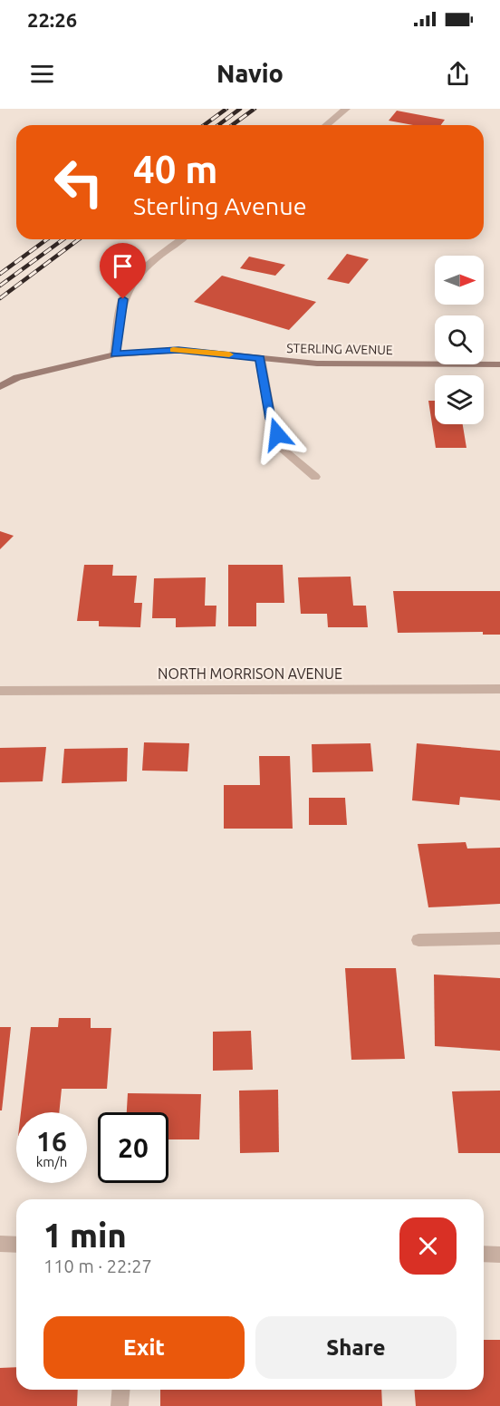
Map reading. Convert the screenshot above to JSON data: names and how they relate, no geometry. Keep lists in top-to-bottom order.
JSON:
{
  "streets": {
    "street": ["STERLING AVENUE", "NORTH MORRISON AVENUE"]
  },
  "north": "right",
  "page": {
    "status": "22:26",
    "header": "Navio",
    "turn": ["40 m", "Sterling Avenue"],
    "speed": "16 km/h",
    "limit": "20",
    "heading": ["1 min", "110 m · 22:27"],
    "buttons": ["Exit", "Share"]
  }
}
